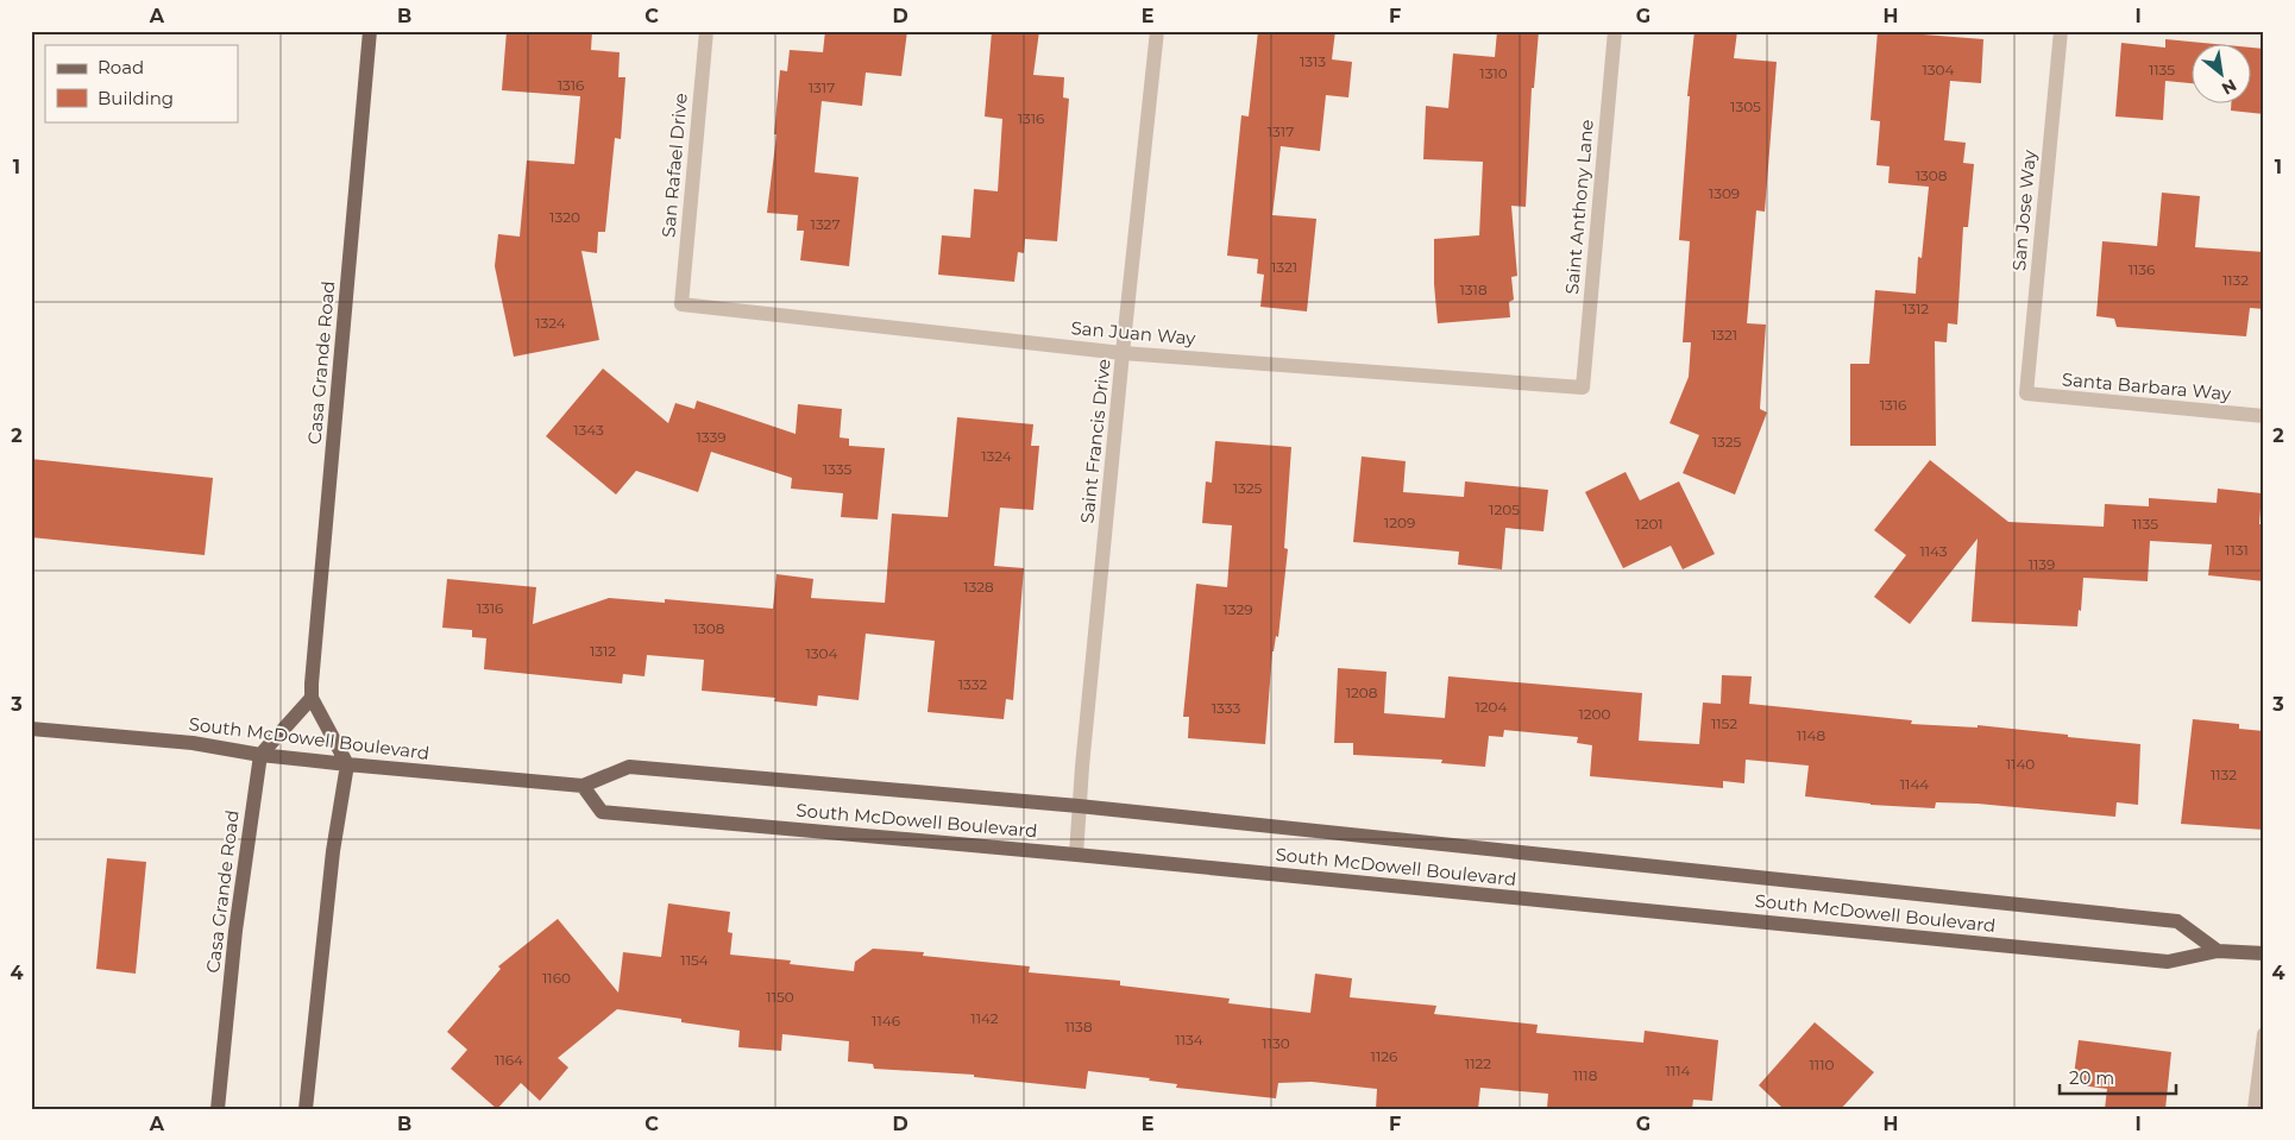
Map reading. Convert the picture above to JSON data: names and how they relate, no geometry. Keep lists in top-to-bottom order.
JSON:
{
  "streets": {
    "main road": ["Casa Grande Road", "South McDowell Boulevard"],
    "street": [
      "San Rafael Drive",
      "Saint Anthony Lane",
      "San Jose Way",
      "San Juan Way",
      "Santa Barbara Way",
      "Saint Francis Drive"
    ]
  },
  "crossings": [
    ["San Rafael Drive", "San Juan Way"],
    ["Saint Anthony Lane", "San Juan Way"],
    ["San Jose Way", "Santa Barbara Way"],
    ["San Juan Way", "Saint Francis Drive"],
    ["Casa Grande Road", "South McDowell Boulevard"],
    ["Saint Francis Drive", "South McDowell Boulevard"]
  ],
  "house_numbers": [
    "1313",
    "1304",
    "1135",
    "1310",
    "1316",
    "1317",
    "1305",
    "1316",
    "1317",
    "1308",
    "1309",
    "1320",
    "1327",
    "1321",
    "1136",
    "1132",
    "1318",
    "1312",
    "1324",
    "1321",
    "1316",
    "1343",
    "1339",
    "1325",
    "1324",
    "1335",
    "1325",
    "1205",
    "1209",
    "1201",
    "1135",
    "1131",
    "1143",
    "1139",
    "1328",
    "1316",
    "1329",
    "1308",
    "1312",
    "1304",
    "1332",
    "1208",
    "1204",
    "1333",
    "1200",
    "1152",
    "1148",
    "1140",
    "1132",
    "1144",
    "1154",
    "1160",
    "1150",
    "1142",
    "1146",
    "1138",
    "1134",
    "1130",
    "1126",
    "1164",
    "1122",
    "1110",
    "1114",
    "1118"
  ],
  "legend": ["Road", "Building"],
  "scale_bar": "20 m",
  "north": "bottom right",
  "grid": {
    "columns": [
      "A",
      "B",
      "C",
      "D",
      "E",
      "F",
      "G",
      "H",
      "I"
    ],
    "rows": [
      "1",
      "2",
      "3",
      "4"
    ]
  }
}
